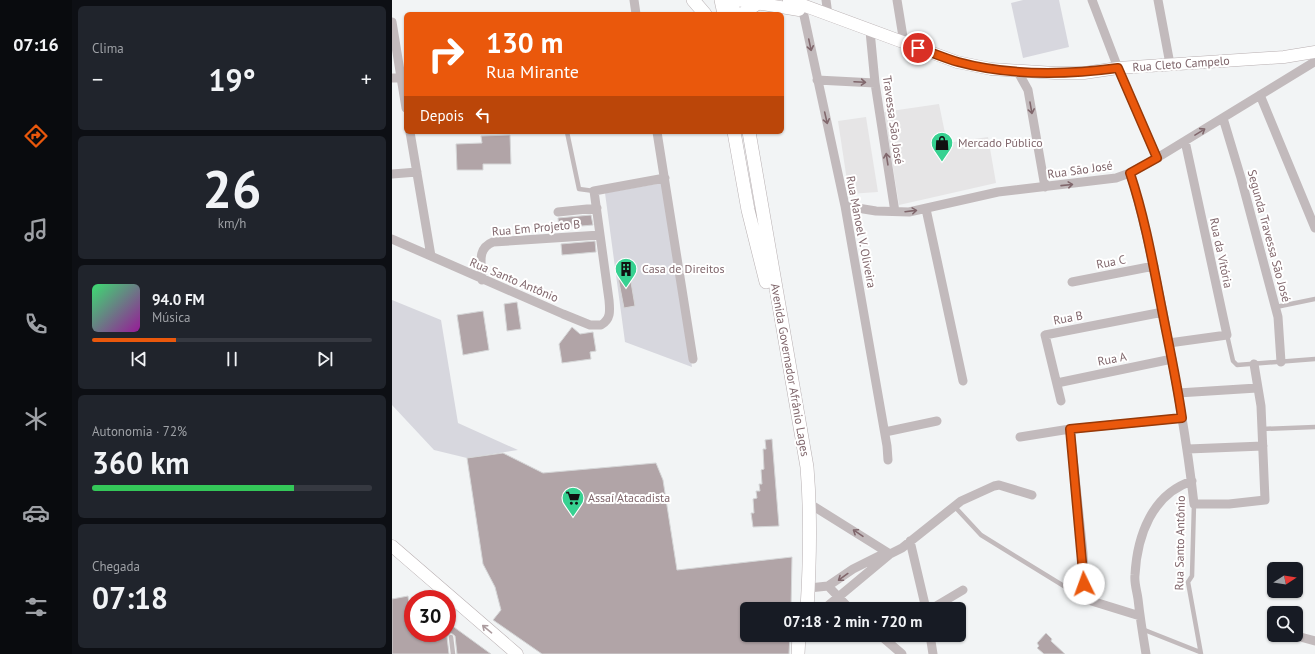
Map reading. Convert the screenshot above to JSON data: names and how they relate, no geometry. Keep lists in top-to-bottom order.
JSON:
{
  "streets": {
    "main road": ["Rua Cleto Campelo", "Avenida Governador Afrânio Lages"],
    "street": [
      "Travessa São José",
      "Rua São José",
      "Rua Em Projeto B",
      "Rua Manoel V. Oliveira",
      "Segunda Travessa São José",
      "Rua da Vitória",
      "Rua C",
      "Rua Santo Antônio",
      "Rua B",
      "Rua A"
    ]
  },
  "crossings": [
    ["Rua Cleto Campelo", "Travessa São José"],
    ["Rua Cleto Campelo", "Rua São José"],
    ["Rua Cleto Campelo", "Rua Manoel V. Oliveira"],
    ["Travessa São José", "Rua São José"],
    ["Rua São José", "Rua Manoel V. Oliveira"],
    ["Rua São José", "Segunda Travessa São José"],
    ["Rua São José", "Rua da Vitória"],
    ["Rua São José", "Rua Santo Antônio"],
    ["Rua Em Projeto B", "Rua Santo Antônio"],
    ["Rua C", "Rua Santo Antônio"],
    ["Rua Santo Antônio", "Rua B"],
    ["Rua Santo Antônio", "Rua A"],
    ["Rua B", "Rua A"]
  ],
  "one_way": ["Travessa São José", "Rua Manoel V. Oliveira"],
  "places": {
    "shop": ["Mercado Público"],
    "building": ["Casa de Direitos"],
    "supermarket": ["Assaí Atacadista"]
  },
  "north": "right",
  "page": {
    "tabs": "07:16",
    "tile": [
      "Clima",
      ["26", "km/h"],
      ["Autonomia · 72%", "360 km"],
      ["Chegada", "07:18"]
    ],
    "turn": ["130 m", "Rua Mirante"],
    "heat": ["−", "19°", "+"],
    "then": "Depois",
    "song": ["94.0 FM", "Música"],
    "limit": "30",
    "trip": "07:18 · 2 min · 720 m"
  }
}
